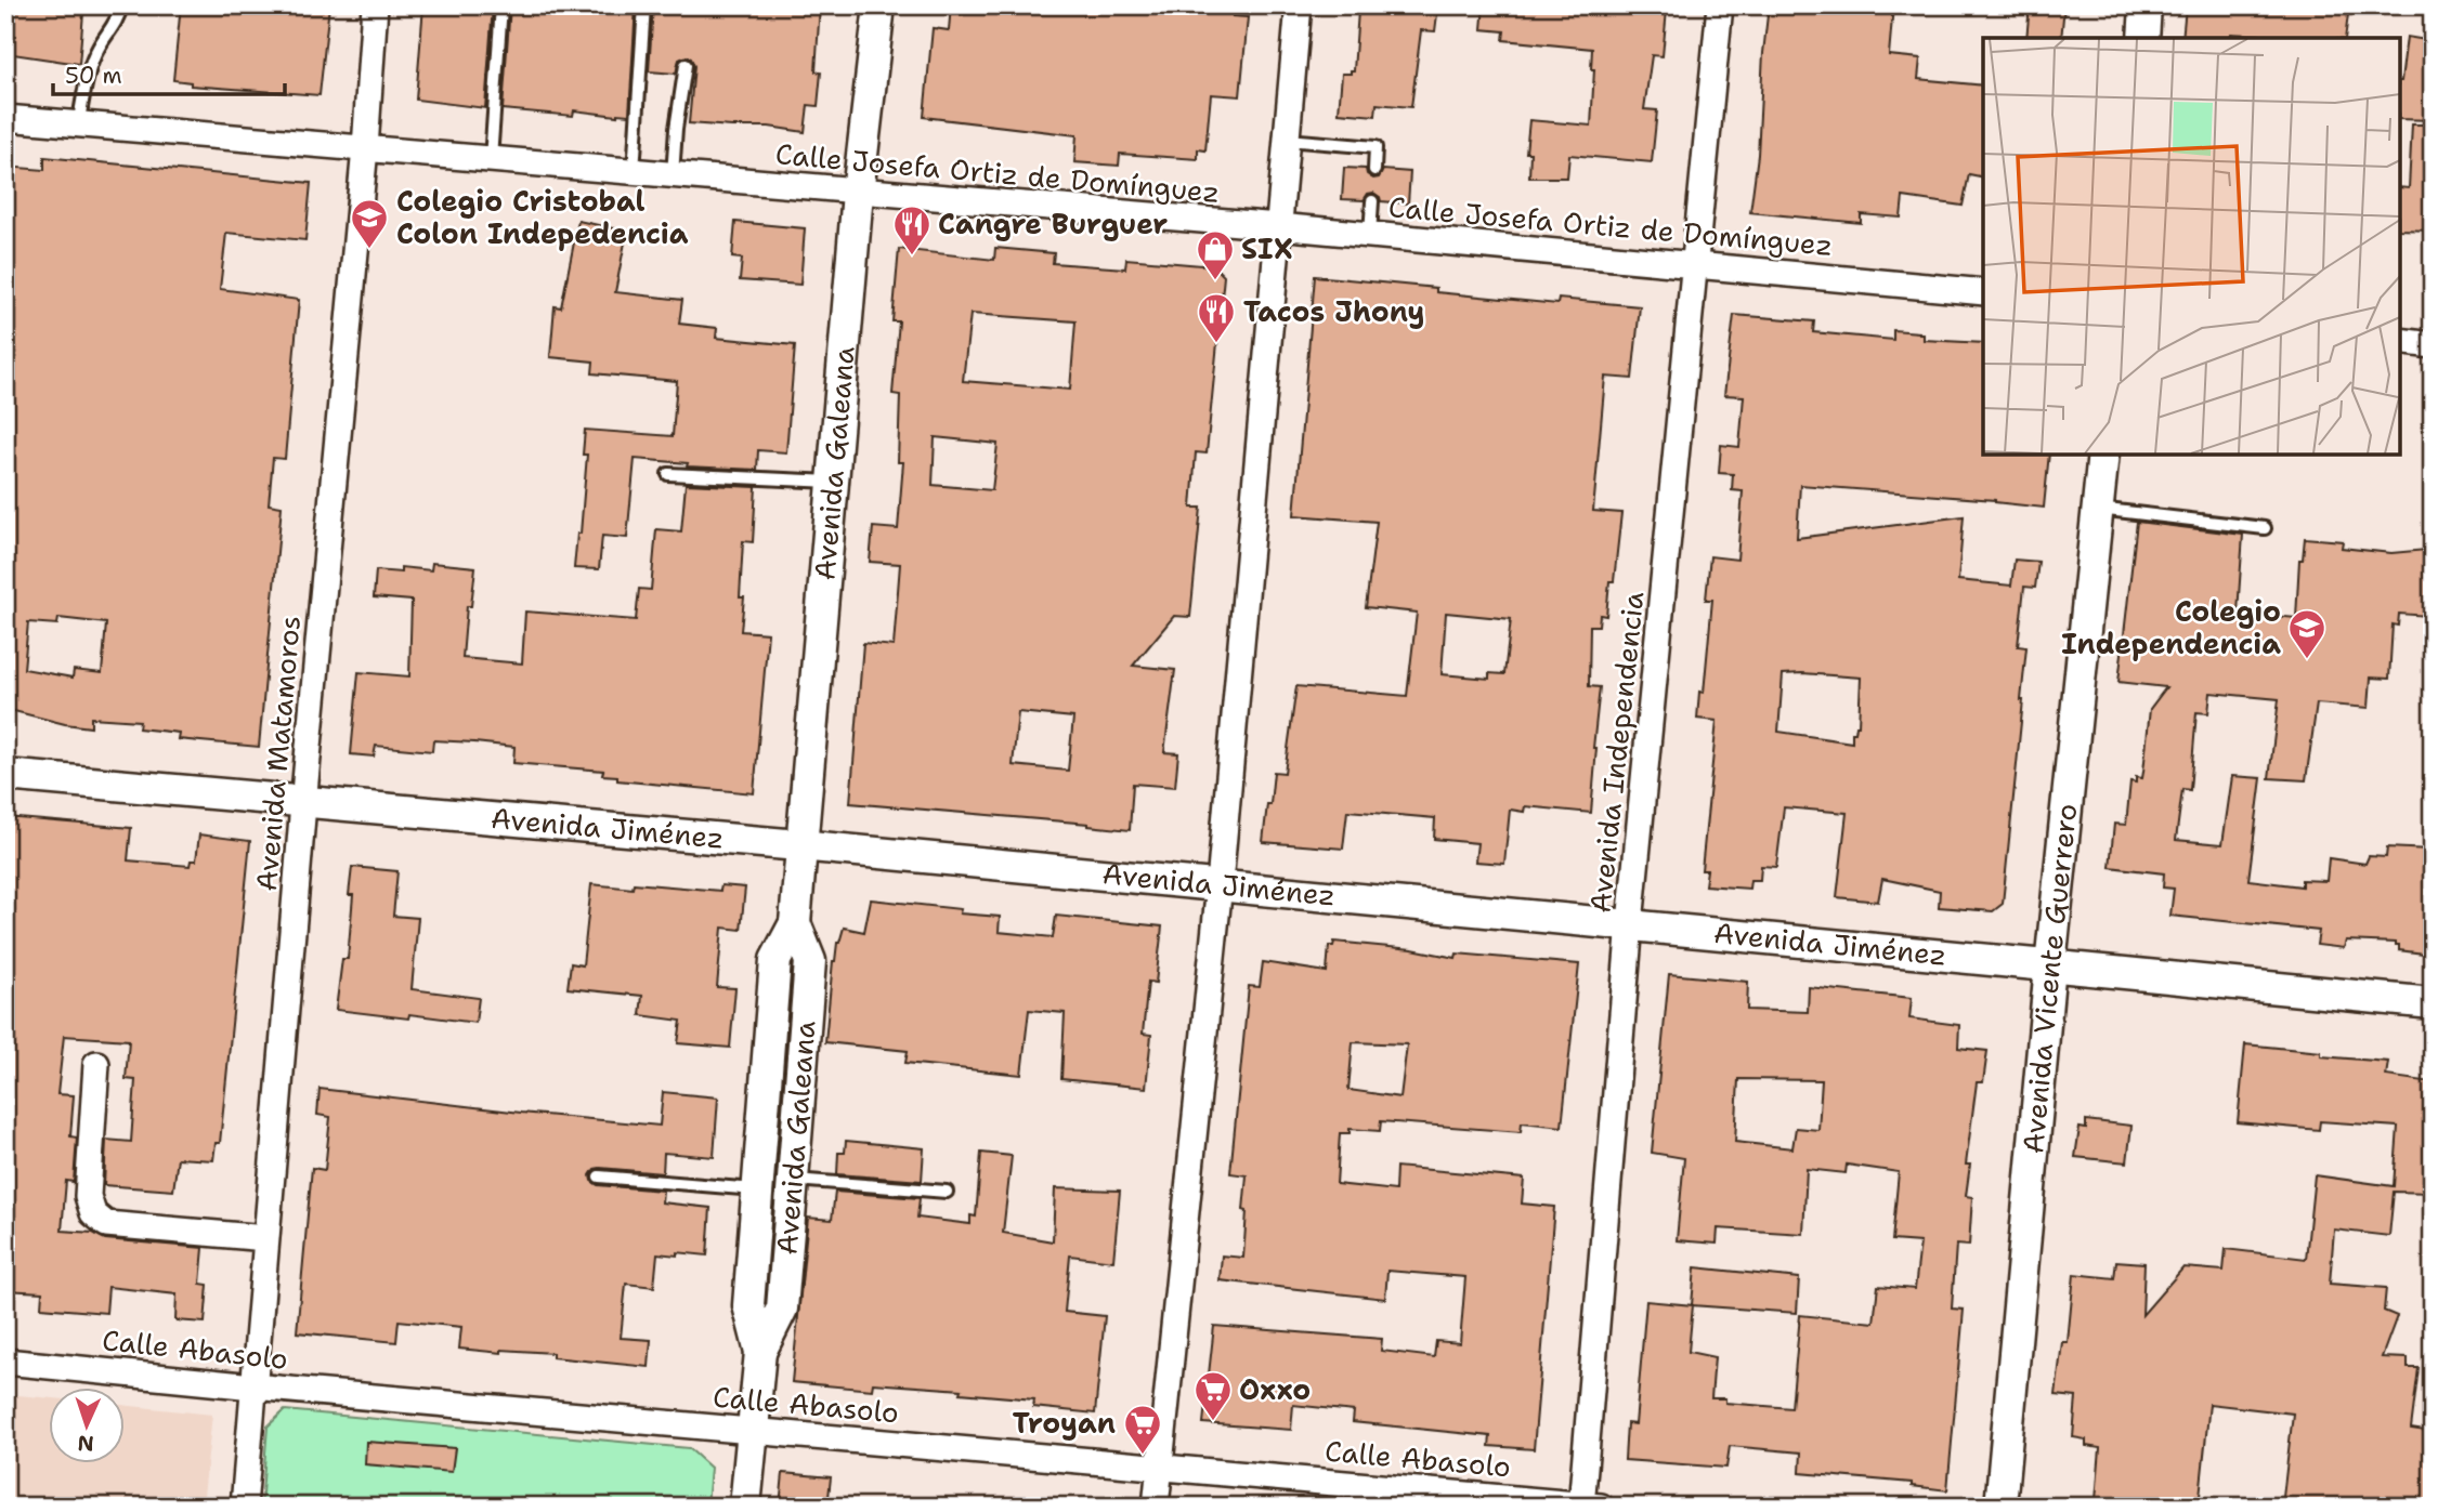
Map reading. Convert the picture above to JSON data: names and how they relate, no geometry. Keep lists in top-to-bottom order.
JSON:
{
  "streets": {
    "street": [
      "Calle Josefa Ortiz de Domínguez",
      "Avenida Galeana",
      "Avenida Independencia",
      "Avenida Matamoros",
      "Avenida Jiménez",
      "Avenida Vicente Guerrero",
      "Calle Abasolo"
    ]
  },
  "crossings": [
    ["Calle Josefa Ortiz de Domínguez", "Avenida Galeana"],
    ["Calle Josefa Ortiz de Domínguez", "Avenida Independencia"],
    ["Calle Josefa Ortiz de Domínguez", "Avenida Matamoros"],
    ["Avenida Galeana", "Avenida Jiménez"],
    ["Avenida Galeana", "Calle Abasolo"],
    ["Avenida Independencia", "Avenida Jiménez"],
    ["Avenida Independencia", "Calle Abasolo"],
    ["Avenida Matamoros", "Avenida Jiménez"],
    ["Avenida Matamoros", "Calle Abasolo"],
    ["Avenida Jiménez", "Avenida Vicente Guerrero"]
  ],
  "places": {
    "school or university": ["Colegio Cristobal Colon Indepedencia", "Colegio Independencia"],
    "restaurant": ["Cangre Burguer", "Tacos Jhony"],
    "shop": ["SIX"],
    "supermarket": ["Oxxo", "Troyan"]
  },
  "scale_bar": "50 m",
  "north": "bottom"
}
